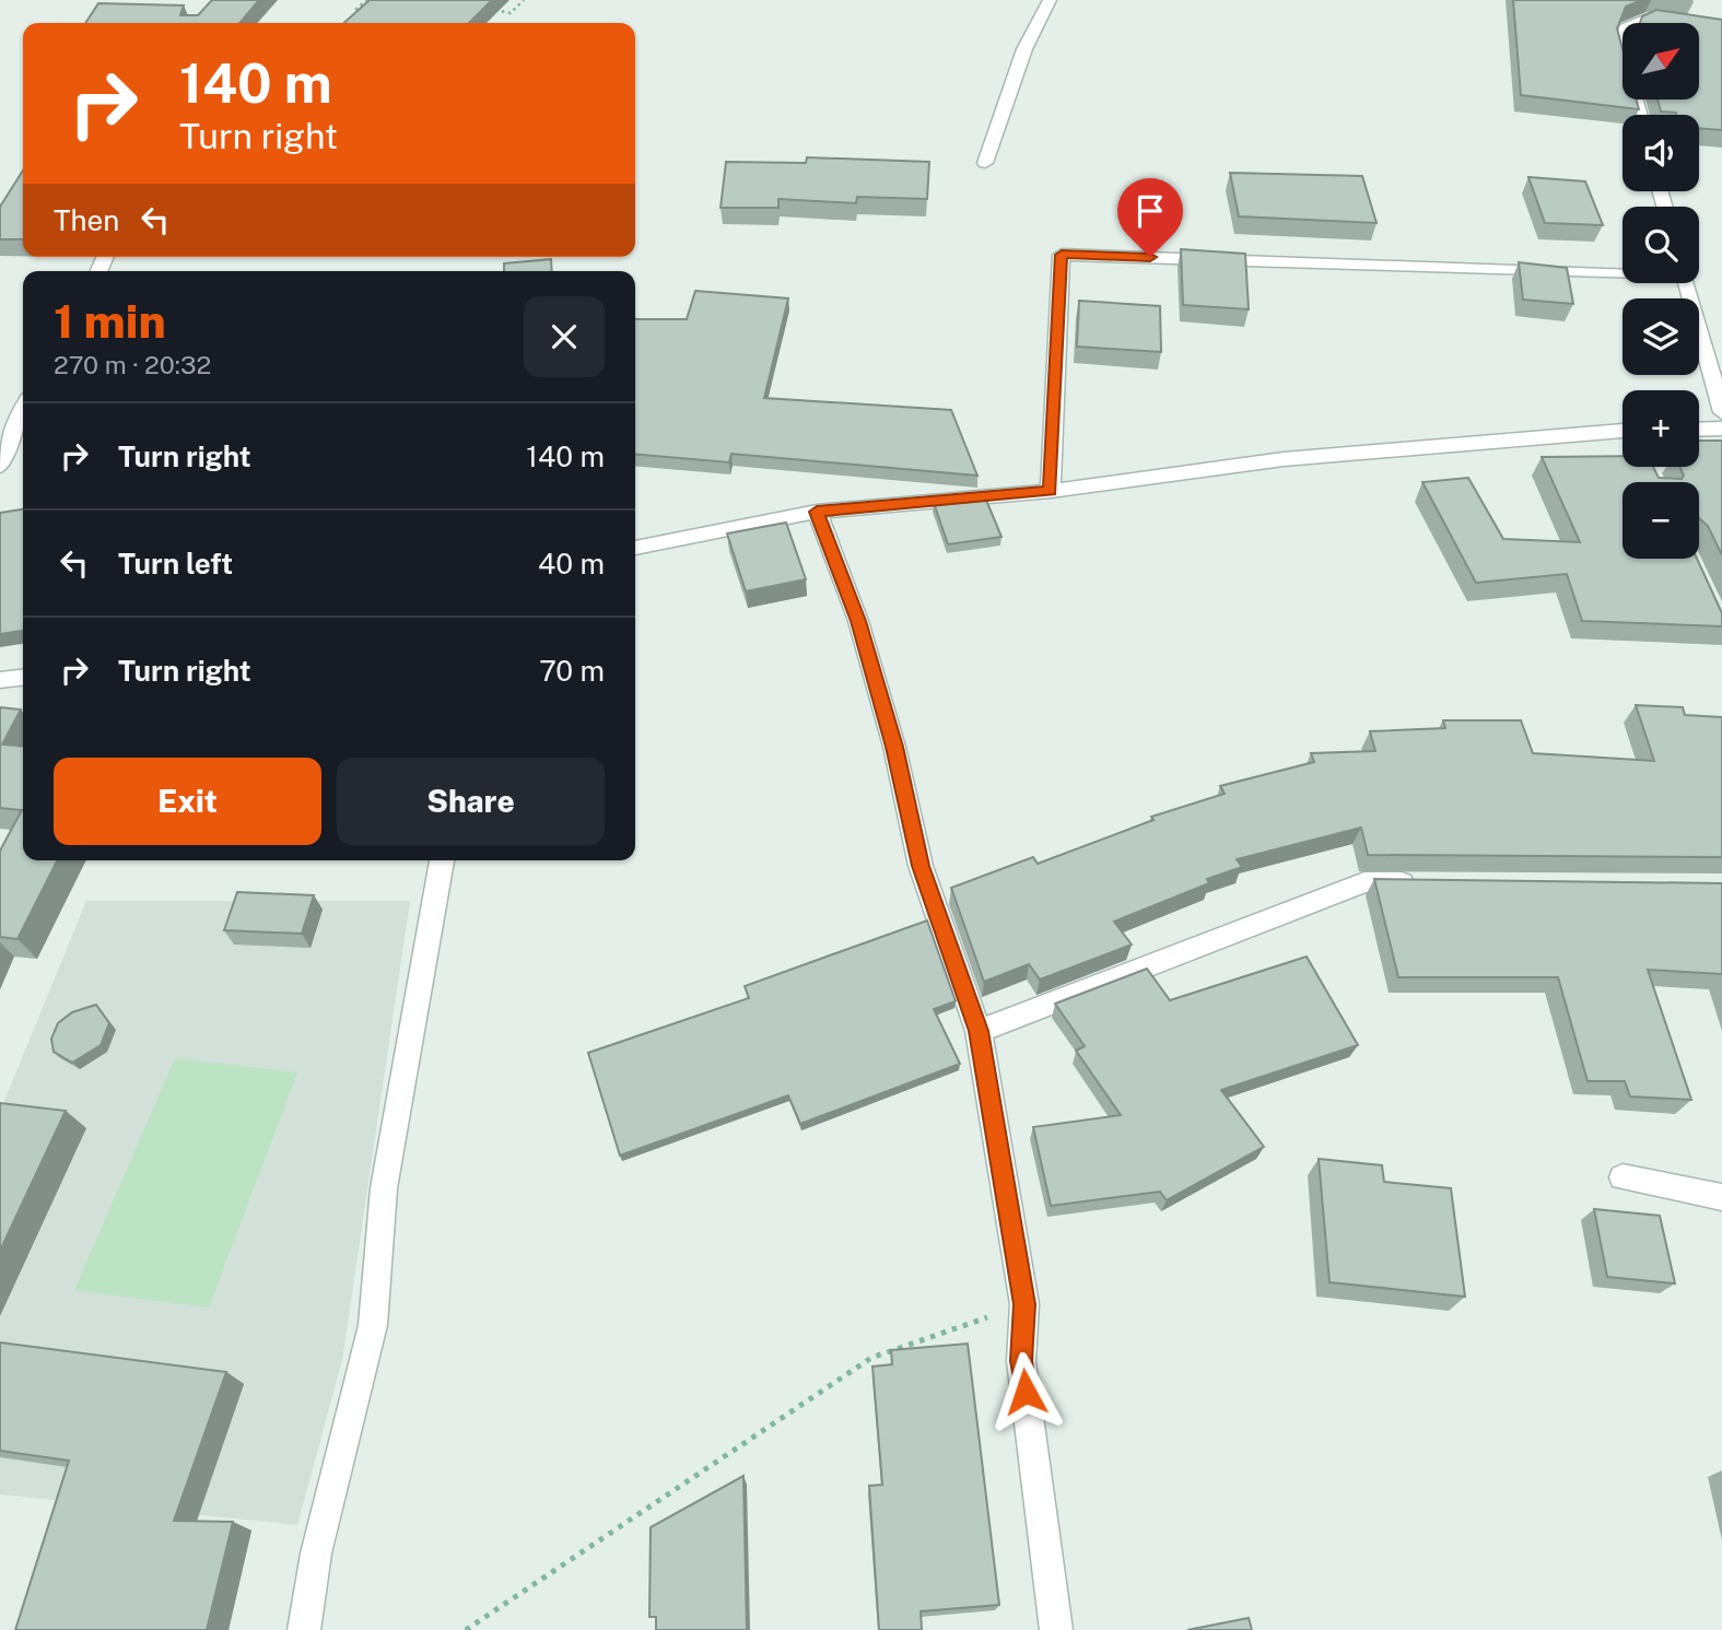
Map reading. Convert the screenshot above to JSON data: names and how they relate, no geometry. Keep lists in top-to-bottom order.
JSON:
{
  "north": "top right",
  "page": {
    "map_buttons": ["+", "−"],
    "turn": ["140 m", "Turn right"],
    "then": "Then",
    "heading": ["1 min", "270 m · 20:32"],
    "list": [
      {
        "name": "Turn right",
        "value": "140 m"
      },
      {
        "name": "Turn left",
        "value": "40 m"
      },
      {
        "name": "Turn right",
        "value": "70 m"
      }
    ],
    "buttons": ["Exit", "Share"]
  }
}
